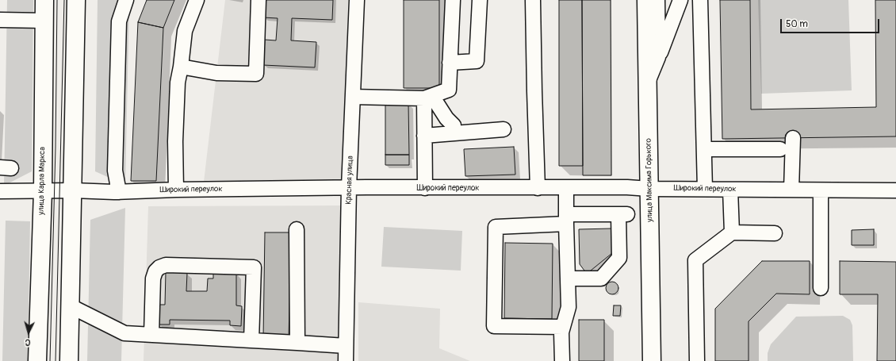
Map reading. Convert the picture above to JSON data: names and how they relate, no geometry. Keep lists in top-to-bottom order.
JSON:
{
  "streets": {
    "main road": ["улица Максима Горького", "улица Карла Маркса"],
    "street": ["Красная улица", "Широкий переулок"]
  },
  "crossings": [
    ["Красная улица", "Широкий переулок"],
    ["улица Максима Горького", "Широкий переулок"],
    ["улица Карла Маркса", "Широкий переулок"]
  ],
  "scale_bar": "50 m",
  "north": "bottom"
}
